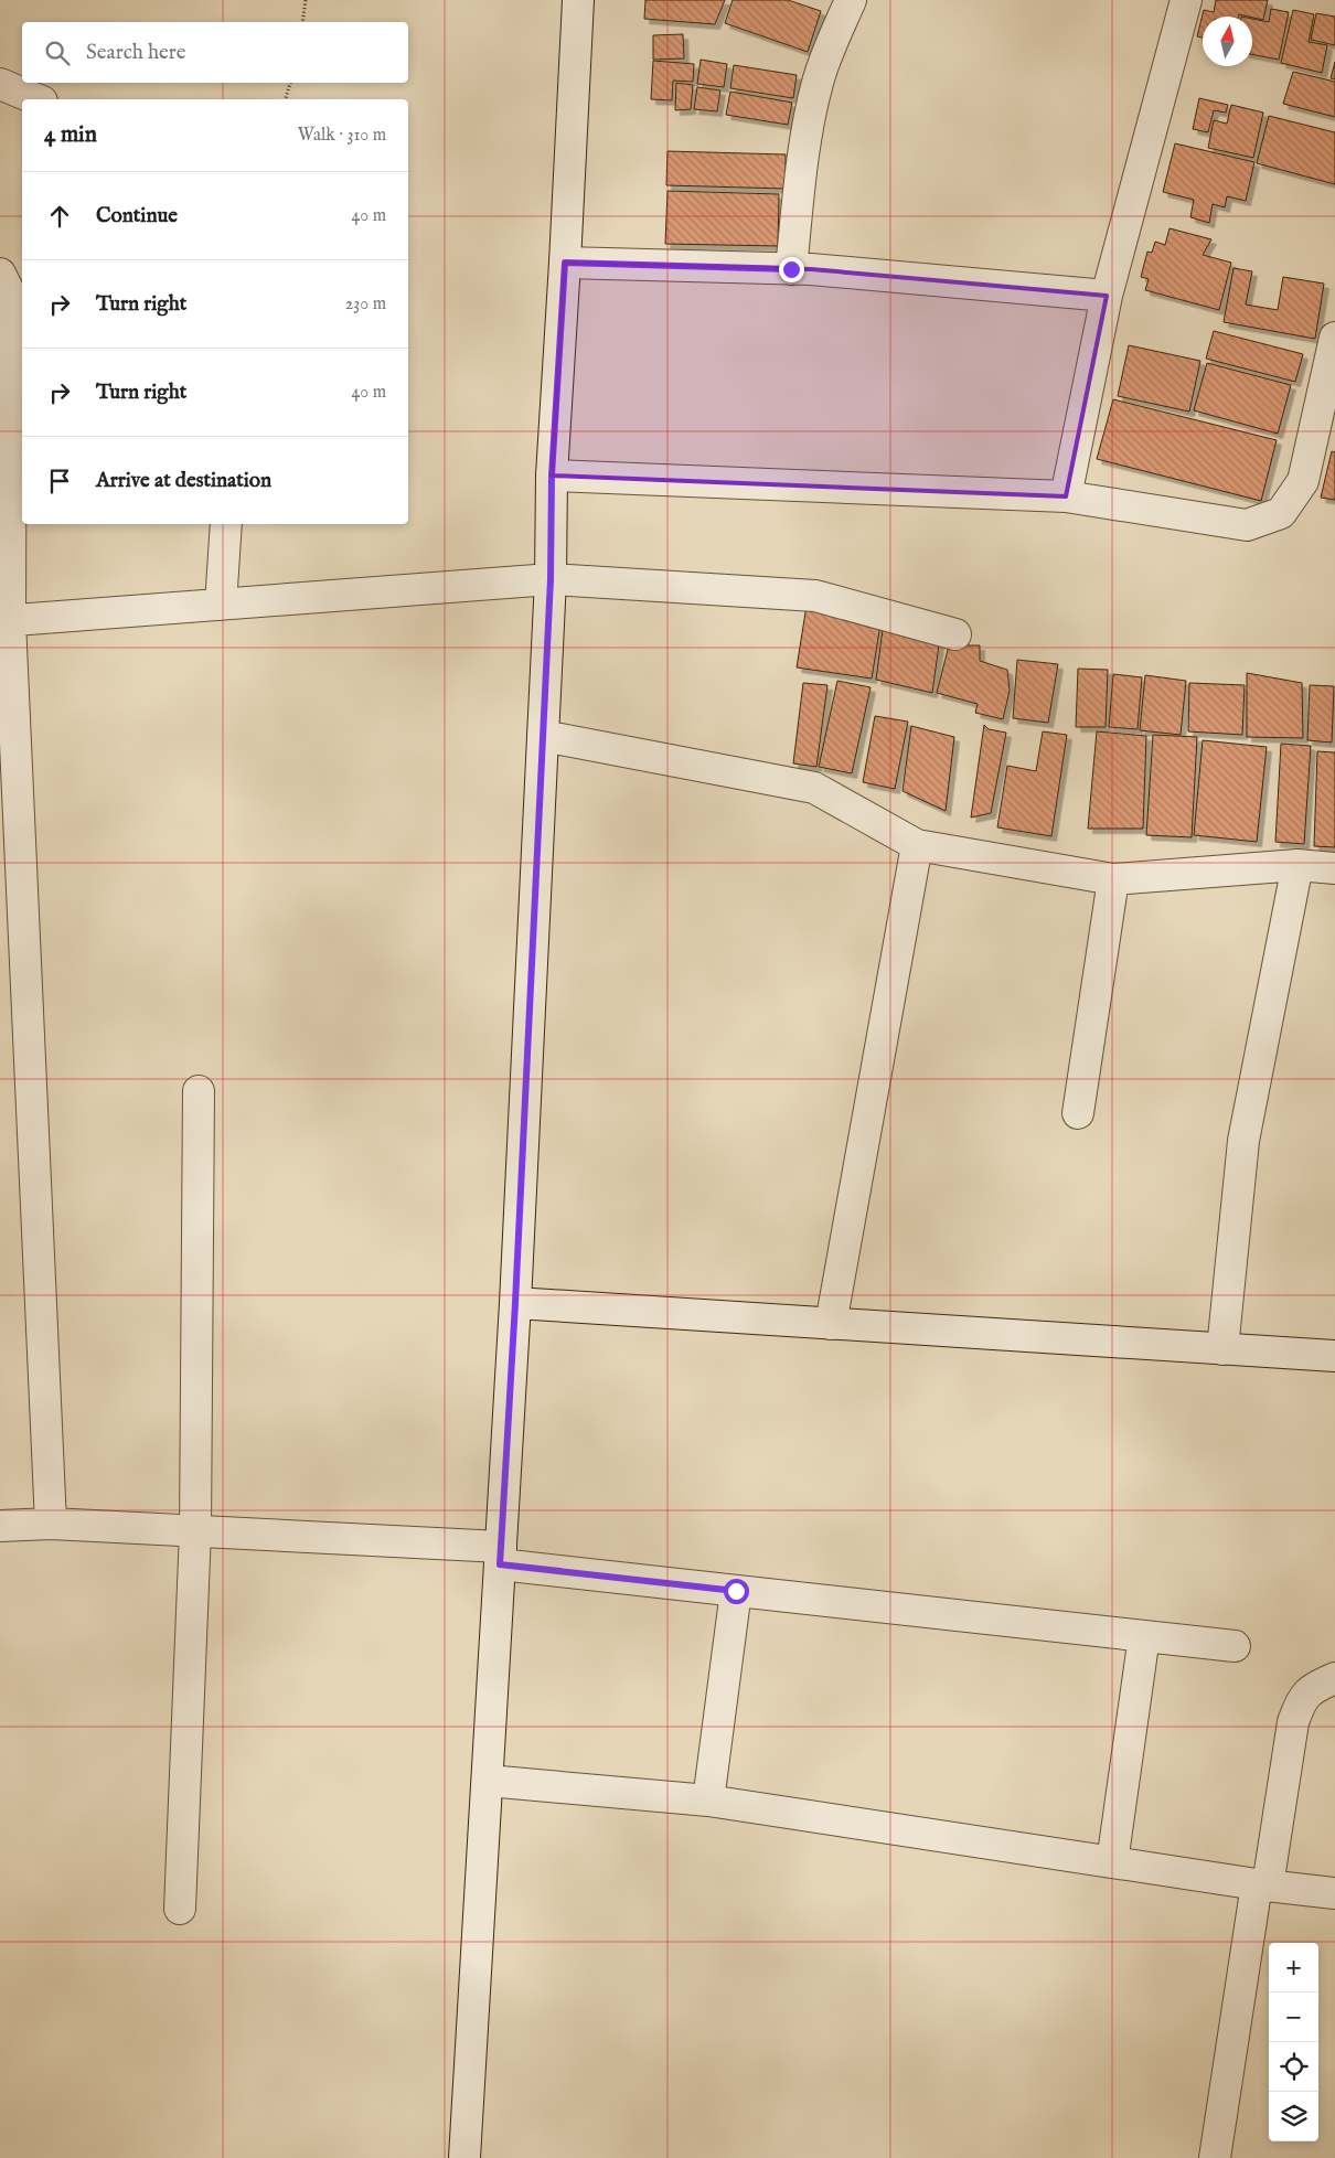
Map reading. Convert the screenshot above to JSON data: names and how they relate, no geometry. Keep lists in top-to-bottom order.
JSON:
{
  "north": "top",
  "page": {
    "search": "Search here",
    "heading": ["4 min", "Walk · 310 m"],
    "list": [
      ["Continue", "40 m"],
      ["Turn right", "230 m"],
      ["Turn right", "40 m"],
      "Arrive at destination"
    ],
    "map_buttons": ["+", "−"]
  }
}
